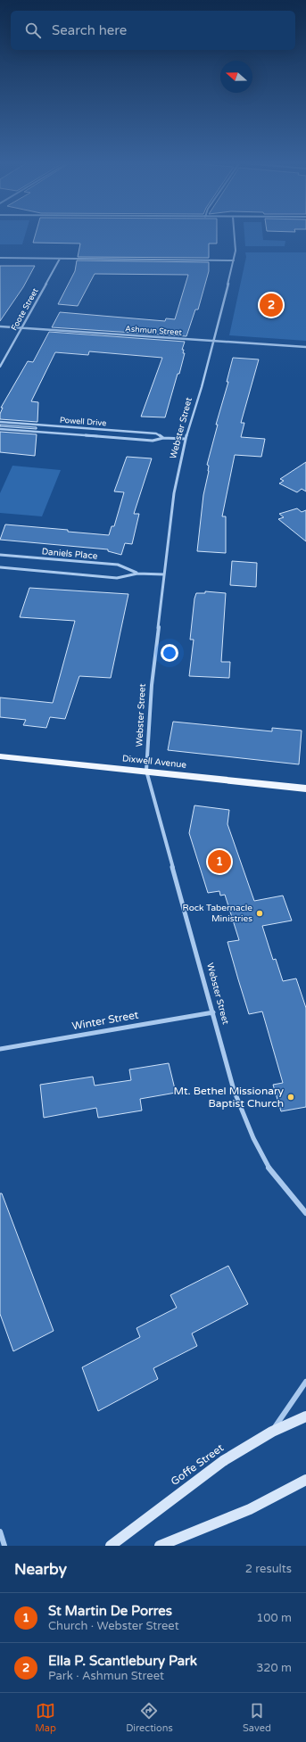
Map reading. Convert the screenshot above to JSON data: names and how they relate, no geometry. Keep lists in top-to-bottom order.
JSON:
{
  "streets": {
    "main road": ["Dixwell Avenue", "Goffe Street"],
    "street": [
      "Foote Street",
      "Ashmun Street",
      "Powell Drive",
      "Webster Street",
      "Daniels Place",
      "Winter Street"
    ]
  },
  "crossings": [
    ["Foote Street", "Ashmun Street"],
    ["Ashmun Street", "Webster Street"],
    ["Powell Drive", "Webster Street"],
    ["Webster Street", "Daniels Place"],
    ["Webster Street", "Dixwell Avenue"],
    ["Webster Street", "Winter Street"]
  ],
  "places": ["Rock Tabernacle Ministries", "Mt. Bethel Missionary Baptist Church"],
  "north": "left",
  "page": {
    "search": "Search here",
    "pins": ["2", "1"],
    "heading": ["Nearby", "2 results"],
    "list": [
      {
        "mark": "1",
        "name": "St Martin De Porres",
        "note": "Church · Webster Street",
        "value": "100 m"
      },
      {
        "mark": "2",
        "name": "Ella P. Scantlebury Park",
        "note": "Park · Ashmun Street",
        "value": "320 m"
      }
    ],
    "nav": ["Map", "Directions", "Saved"]
  }
}
